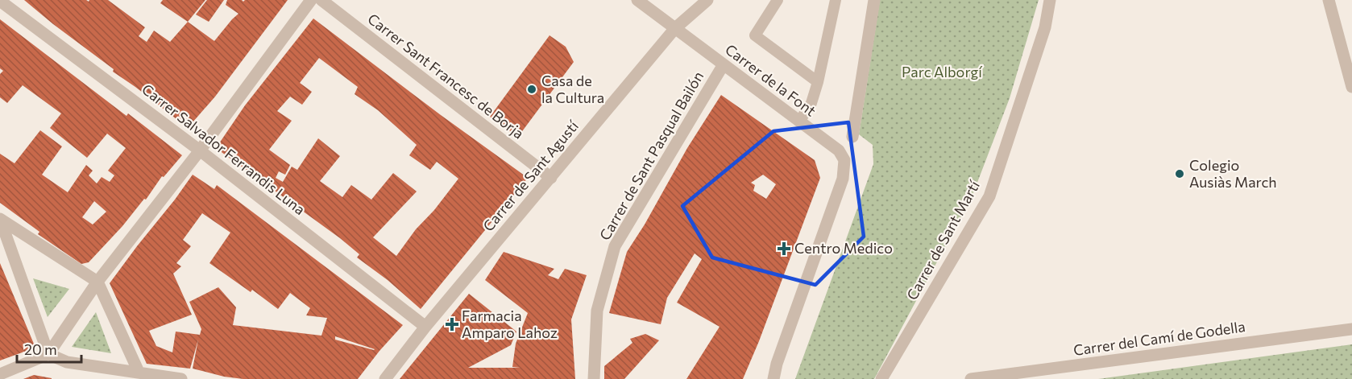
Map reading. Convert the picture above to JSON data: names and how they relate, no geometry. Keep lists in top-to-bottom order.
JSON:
{
  "streets": {
    "street": [
      "Carrer Sant Francesc de Borja",
      "Carrer de la Font",
      "Carrer Salvador Ferrandis Luna",
      "Carrer de Sant Pasqual Bailón",
      "Carrer de Sant Agustí",
      "Carrer de Sant Martí",
      "Carrer del Camí de Godella"
    ]
  },
  "crossings": [
    ["Carrer Sant Francesc de Borja", "Carrer de Sant Agustí"],
    ["Carrer de la Font", "Carrer de Sant Pasqual Bailón"],
    ["Carrer de la Font", "Carrer de Sant Agustí"],
    ["Carrer Salvador Ferrandis Luna", "Carrer de Sant Agustí"]
  ],
  "parks": ["Parc Alborgí"],
  "places": {
    "other": ["Casa de la Cultura", "Colegio Ausiàs March"],
    "health": ["Centro Medico", "Farmacia Amparo Lahoz"]
  },
  "scale_bar": "20 m"
}
